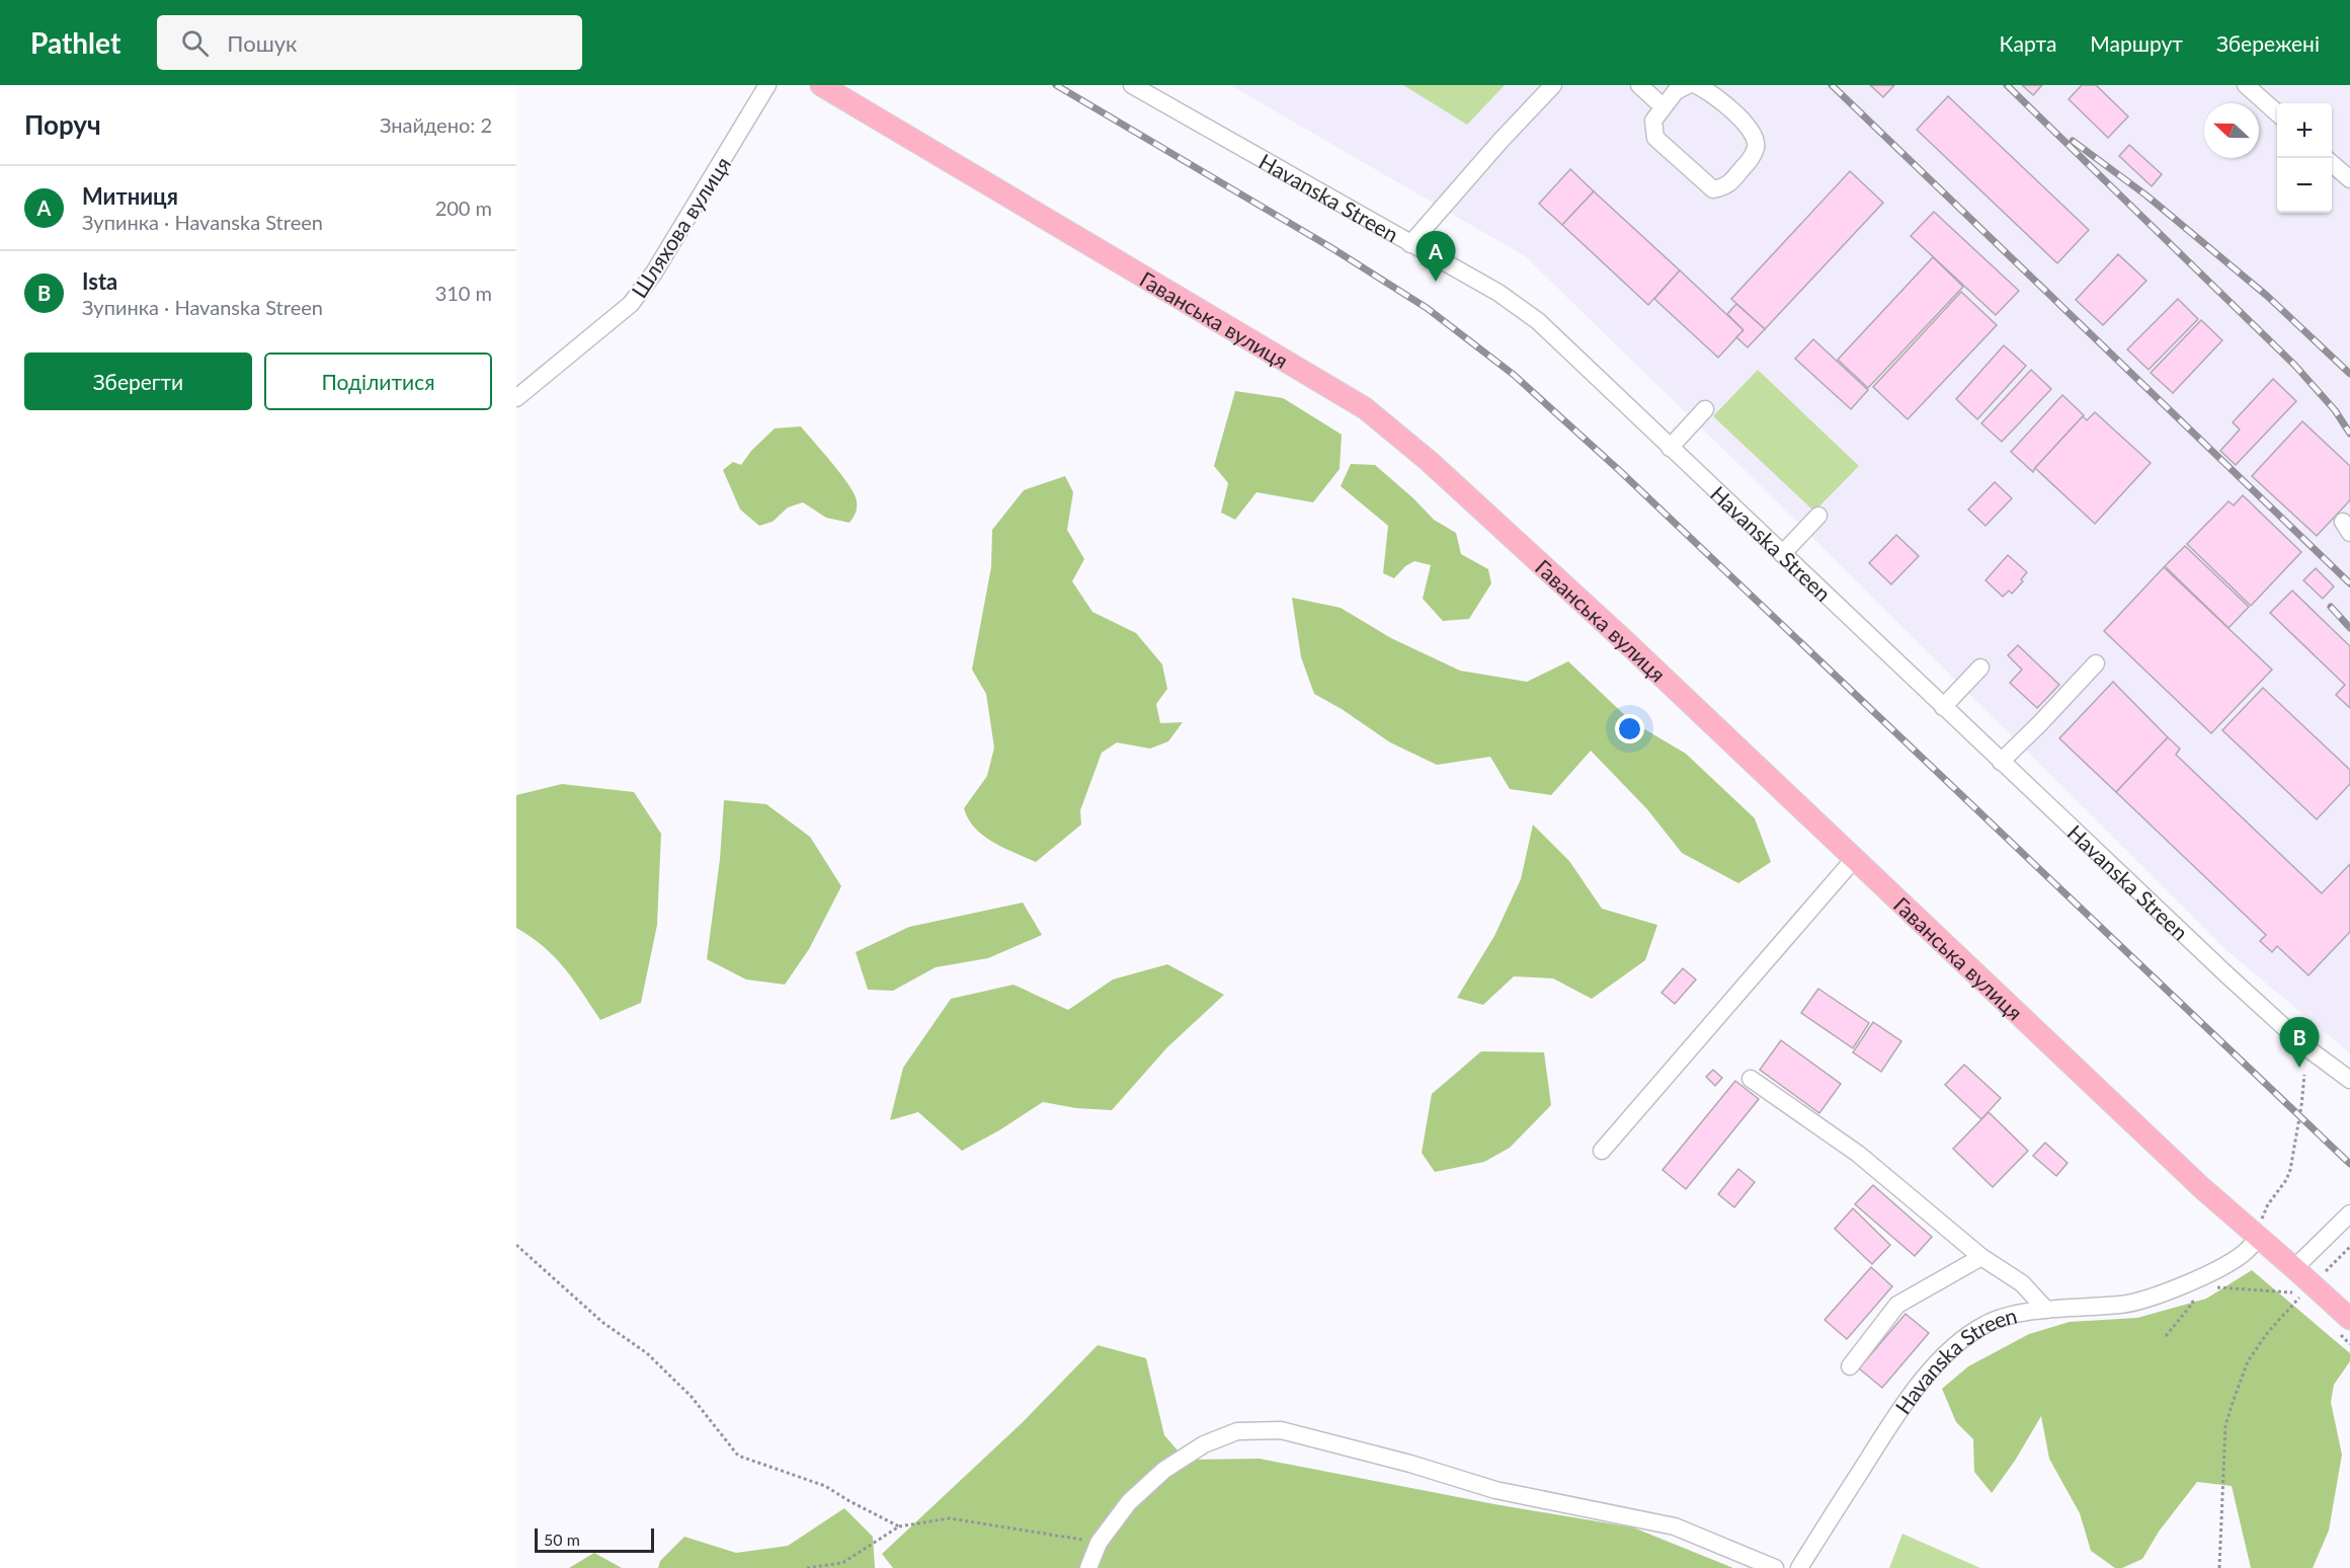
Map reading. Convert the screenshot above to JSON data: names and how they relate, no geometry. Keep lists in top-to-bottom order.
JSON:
{
  "streets": {
    "main road": ["Гаванська вулиця"],
    "street": ["Havanska Streen", "Шляхова вулиця"]
  },
  "crossings": [
    ["Havanska Streen", "Гаванська вулиця"]
  ],
  "scale_bar": "50 m",
  "north": "left",
  "page": {
    "header": "Pathlet",
    "search": "Пошук",
    "nav": ["Карта", "Маршрут", "Збережені"],
    "heading": ["Поруч", "Знайдено: 2"],
    "map_buttons": ["+", "−"],
    "list": [
      {
        "mark": "A",
        "name": "Митниця",
        "note": "Зупинка · Havanska Streen",
        "value": "200 m"
      },
      {
        "mark": "B",
        "name": "Ista",
        "note": "Зупинка · Havanska Streen",
        "value": "310 m"
      }
    ],
    "pins": ["A", "B"],
    "buttons": ["Зберегти", "Поділитися"],
    "scale": "50 m"
  }
}
